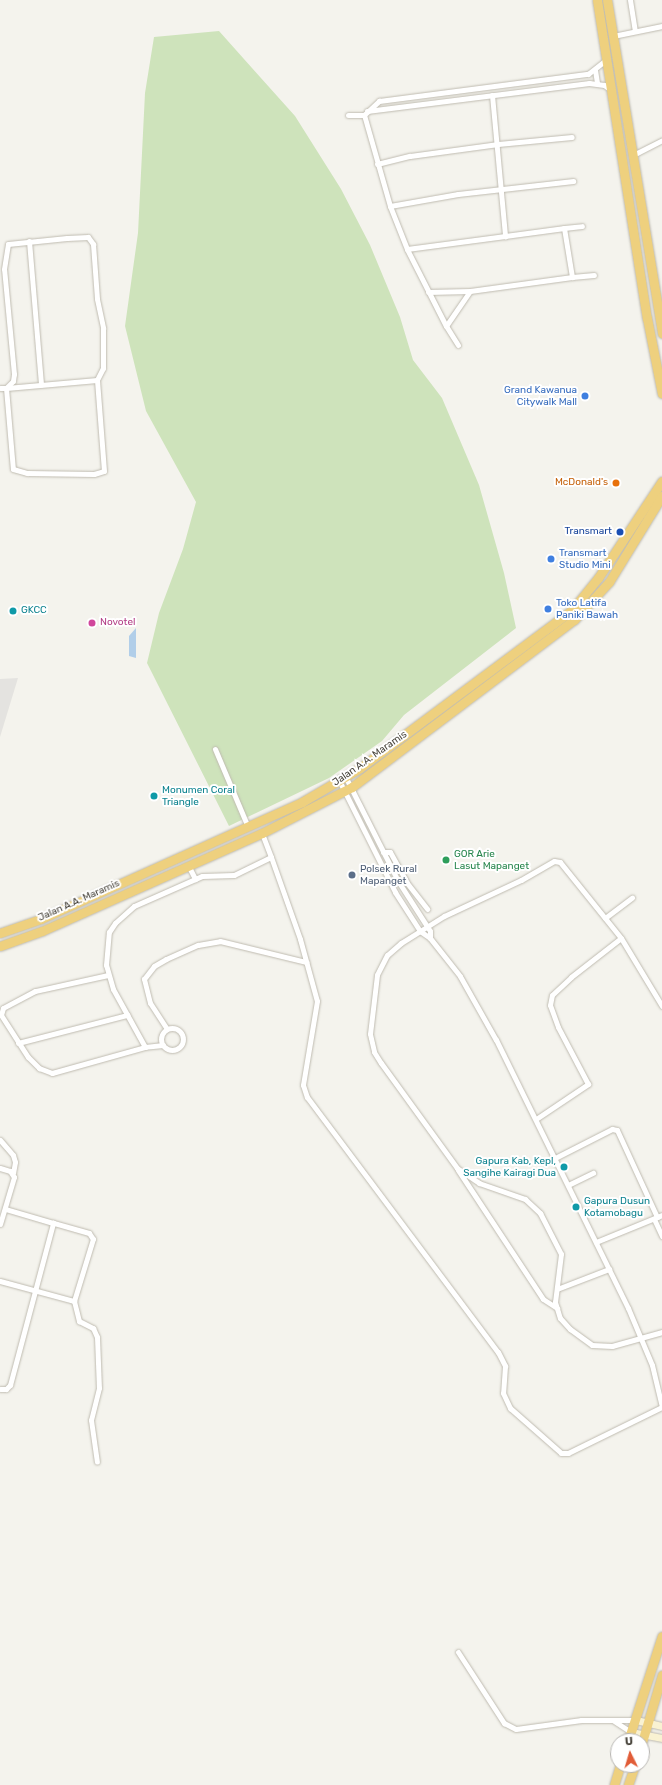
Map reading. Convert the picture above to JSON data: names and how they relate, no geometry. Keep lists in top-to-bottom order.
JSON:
{
  "streets": {
    "highway": ["Jalan A.A. Maramis"]
  },
  "places": [
    "Grand Kawanua Citywalk Mall",
    "McDonald's",
    "Transmart",
    "Transmart Studio Mini",
    "Toko Latifa Paniki Bawah",
    "GKCC",
    "Novotel",
    "Monumen Coral Triangle",
    "GOR Arie Lasut Mapanget",
    "Polsek Rural Mapanget",
    "Gapura Kab, Kepl, Sangihe Kairagi Dua",
    "Gapura Dusun Kotamobagu"
  ],
  "north": "top"
}
